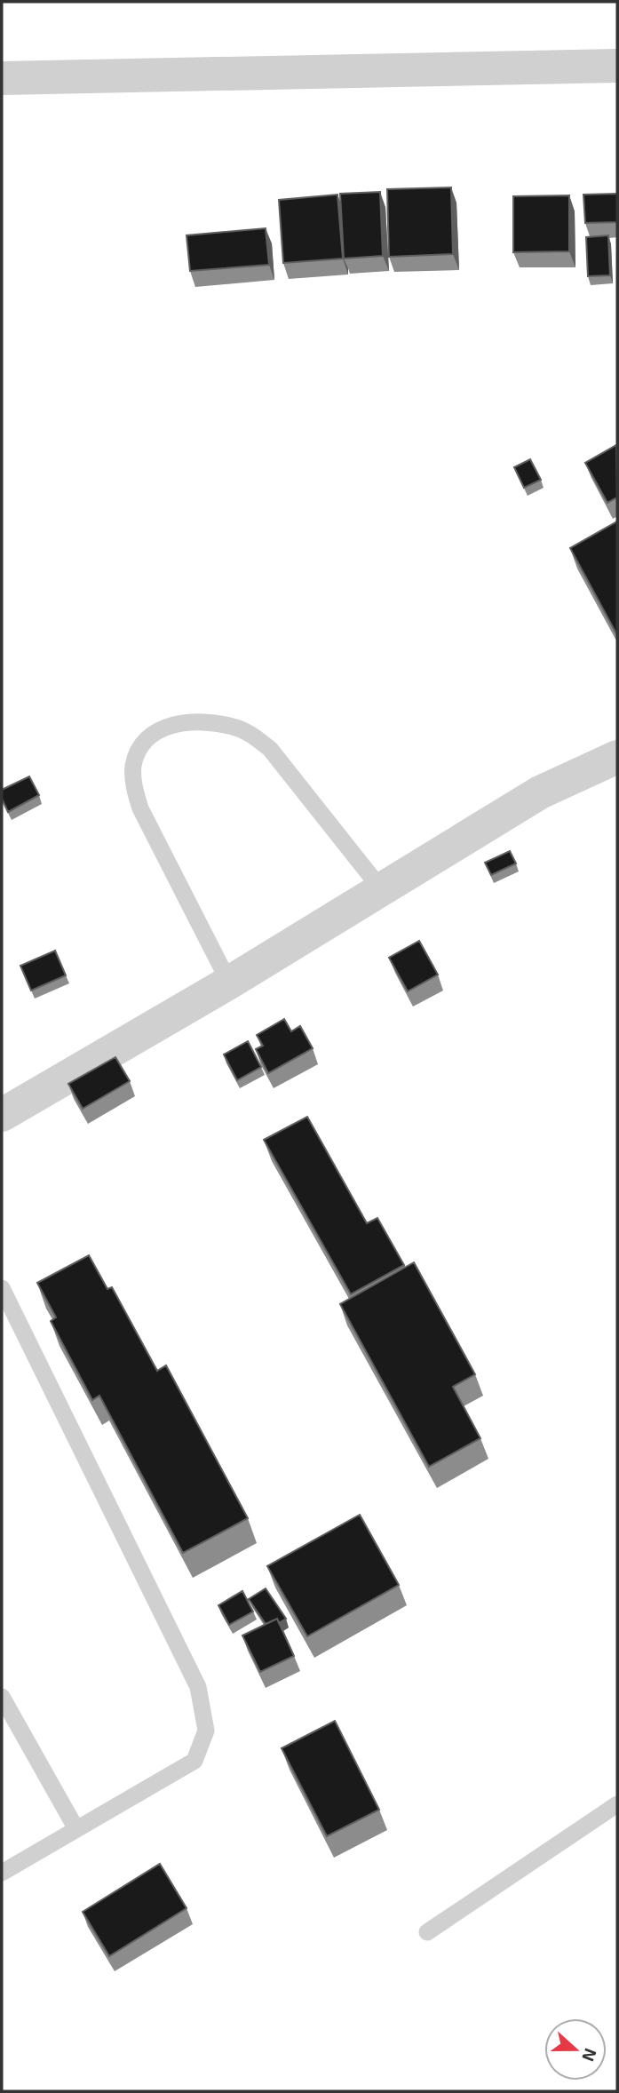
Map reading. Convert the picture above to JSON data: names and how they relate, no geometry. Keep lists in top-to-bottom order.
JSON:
{
  "north": "right"
}
